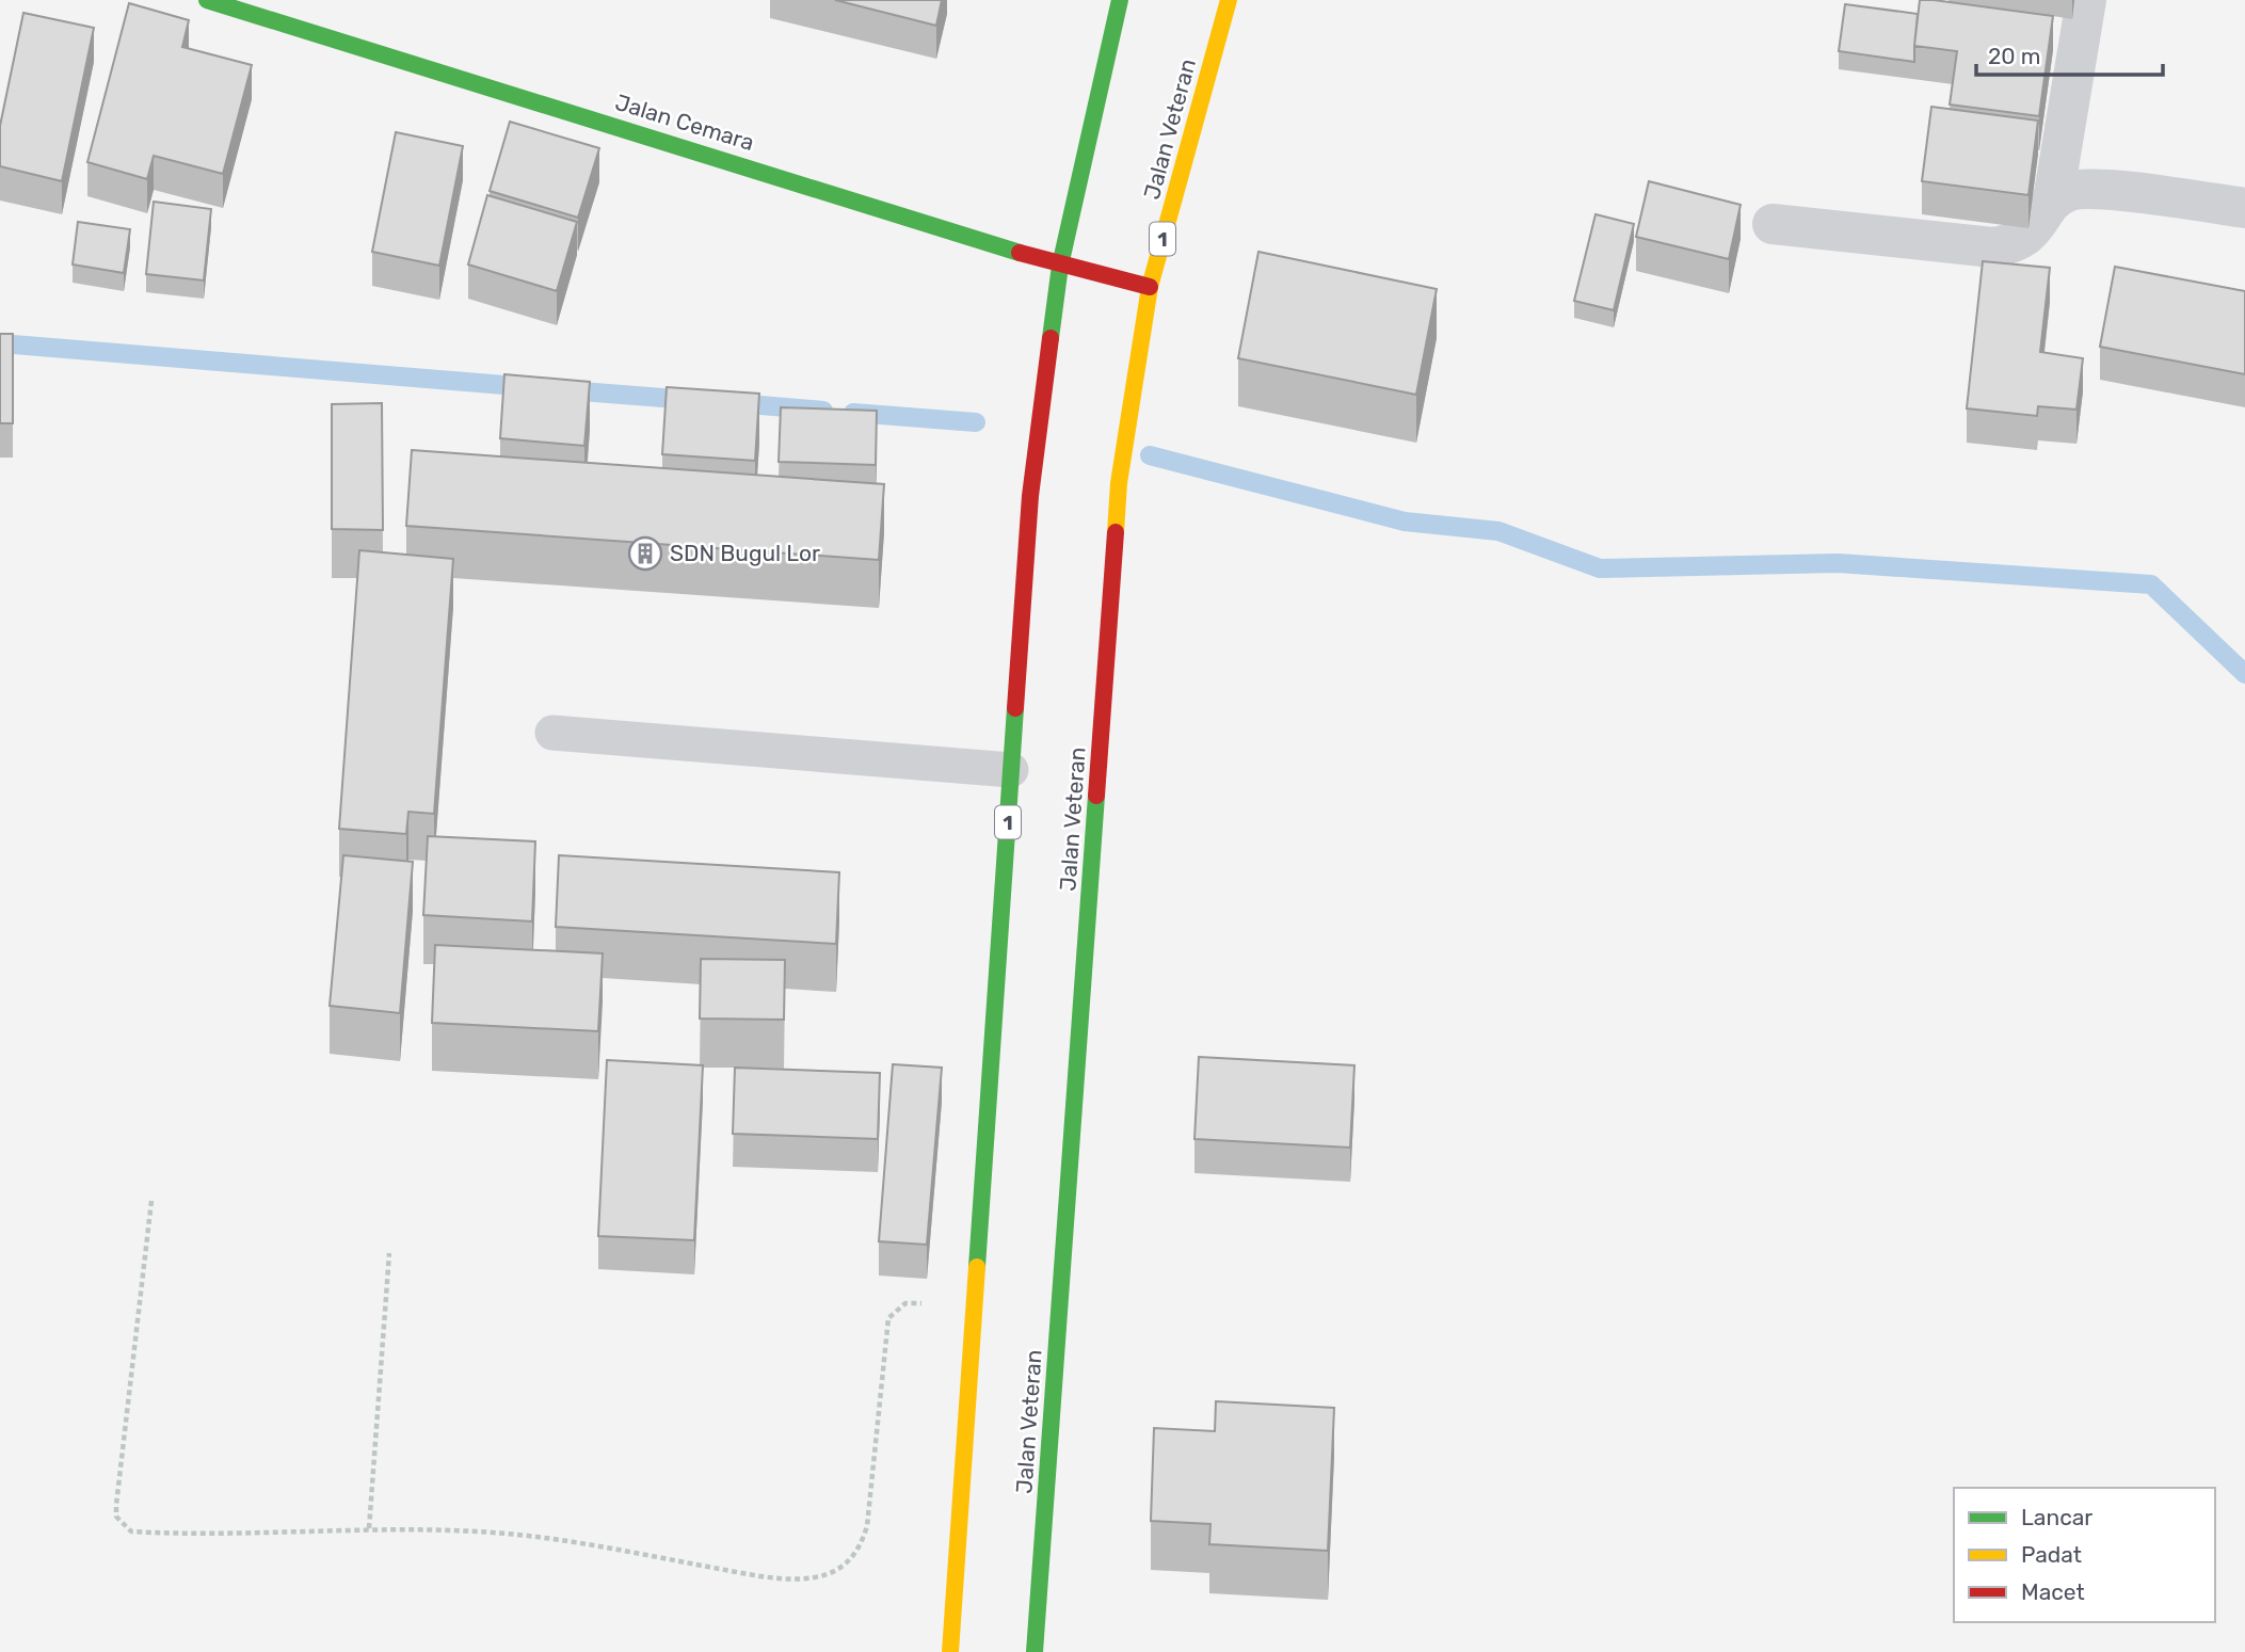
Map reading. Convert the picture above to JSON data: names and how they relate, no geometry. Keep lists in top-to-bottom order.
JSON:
{
  "streets": {
    "main road": ["Jalan Cemara", "Jalan Veteran", "1"]
  },
  "crossings": [
    ["Jalan Cemara", "Jalan Veteran"],
    ["Jalan Cemara", "1"]
  ],
  "places": {
    "building": ["SDN Bugul Lor"]
  },
  "legend": ["Lancar", "Padat", "Macet"],
  "scale_bar": "20 m"
}
